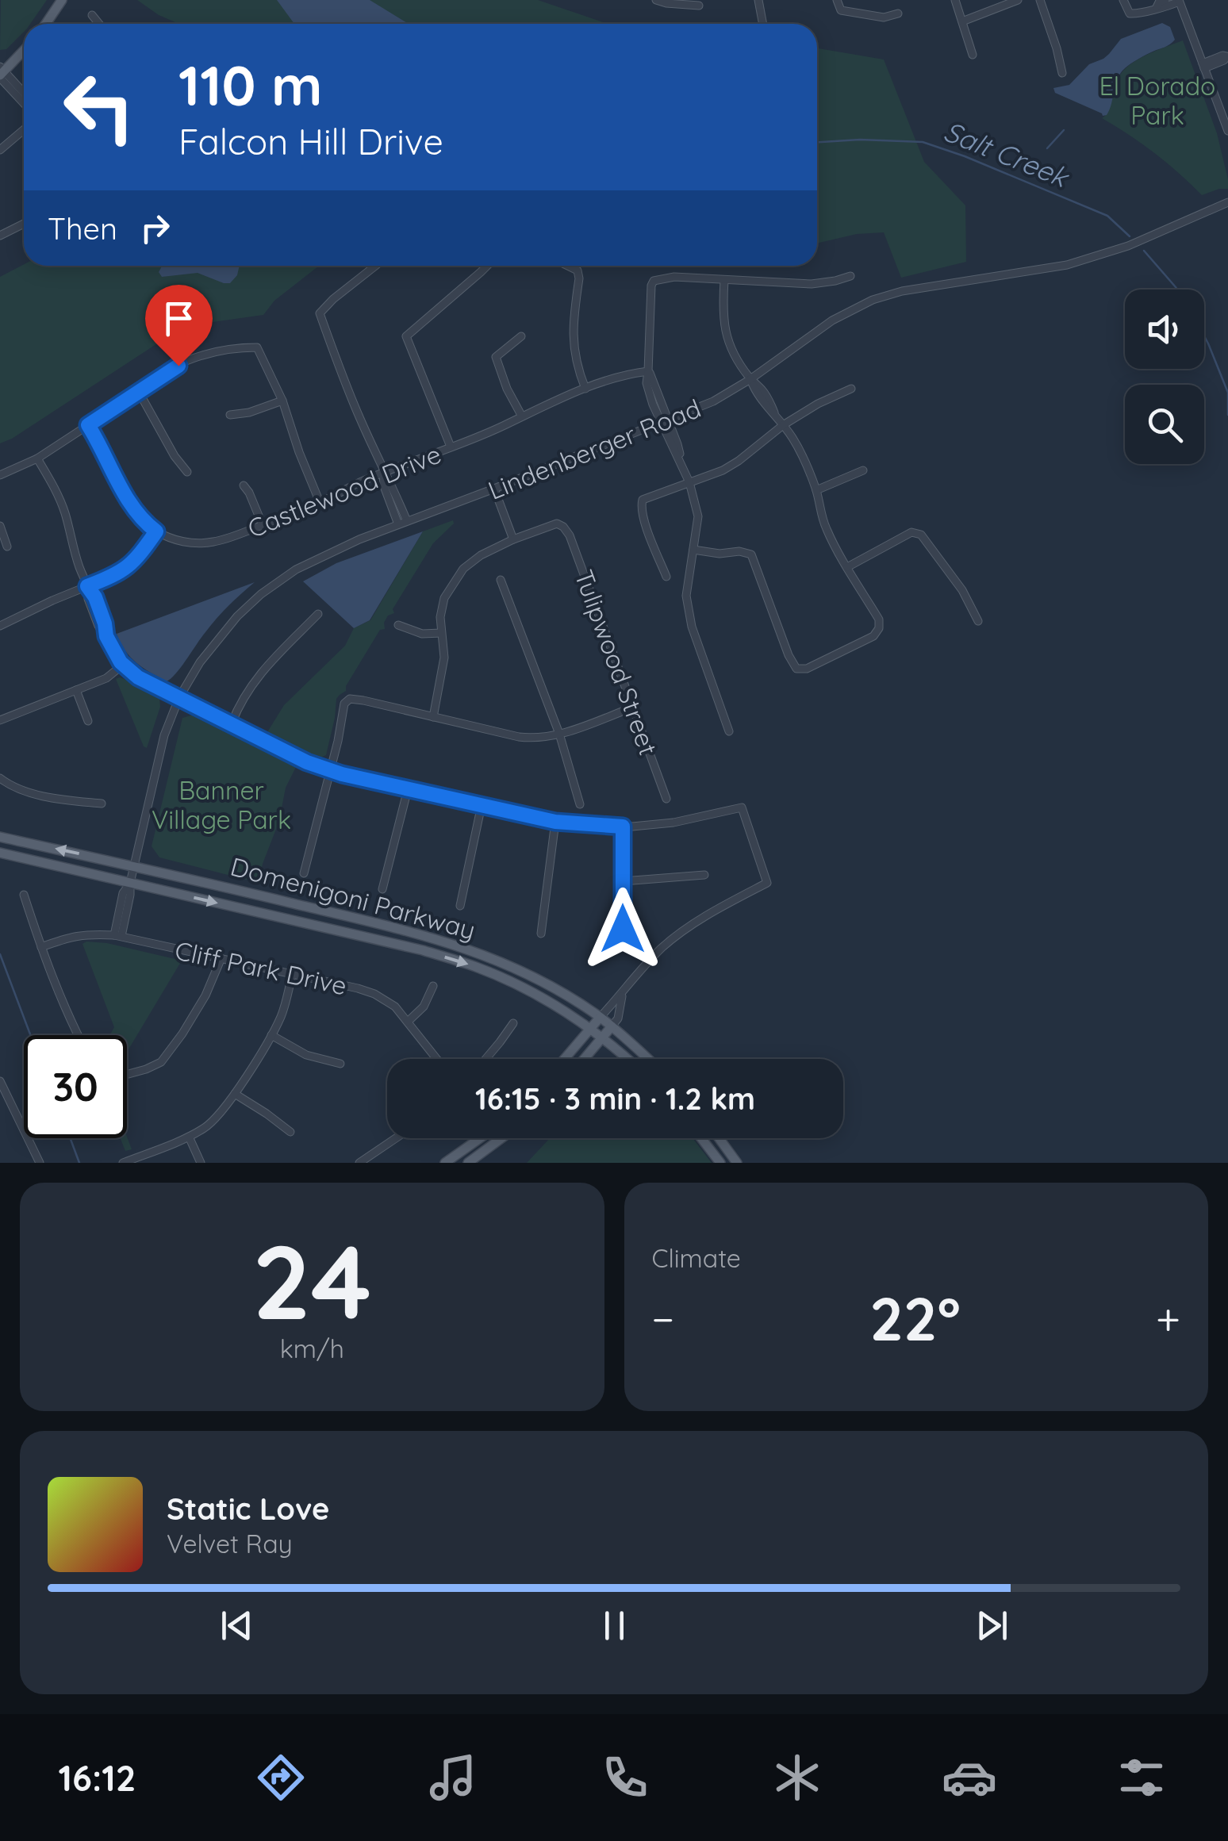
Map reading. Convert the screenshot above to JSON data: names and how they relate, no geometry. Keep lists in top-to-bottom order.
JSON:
{
  "streets": {
    "main road": ["Domenigoni Parkway"],
    "street": [
      "Lindenberger Road",
      "Castlewood Drive",
      "Tulipwood Street",
      "Cliff Park Drive"
    ]
  },
  "crossings": [
    ["Lindenberger Road", "Domenigoni Parkway"],
    ["Lindenberger Road", "Cliff Park Drive"]
  ],
  "water": ["Salt Creek"],
  "parks": ["El Dorado Park", "Banner Village Park"],
  "page": {
    "turn": ["110 m", "Falcon Hill Drive"],
    "then": "Then",
    "limit": "30",
    "trip": "16:15 · 3 min · 1.2 km",
    "tile": [
      ["24", "km/h"],
      "Climate"
    ],
    "heat": ["−", "22°", "+"],
    "song": ["Static Love", "Velvet Ray"],
    "tabs": "16:12"
  }
}
